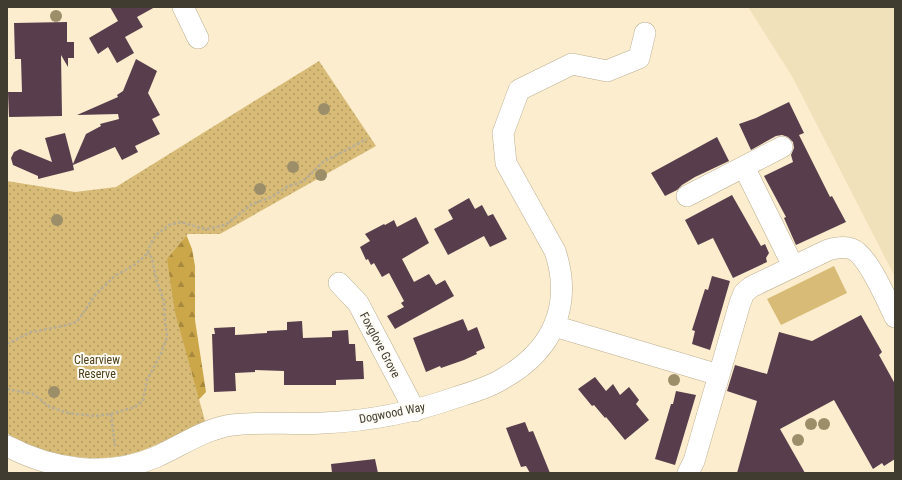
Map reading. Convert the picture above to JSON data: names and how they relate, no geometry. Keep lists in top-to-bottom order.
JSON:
{
  "streets": {
    "street": ["Foxglove Grove", "Dogwood Way"]
  },
  "crossings": [
    ["Foxglove Grove", "Dogwood Way"]
  ],
  "parks": ["Clearview Reserve"]
}
